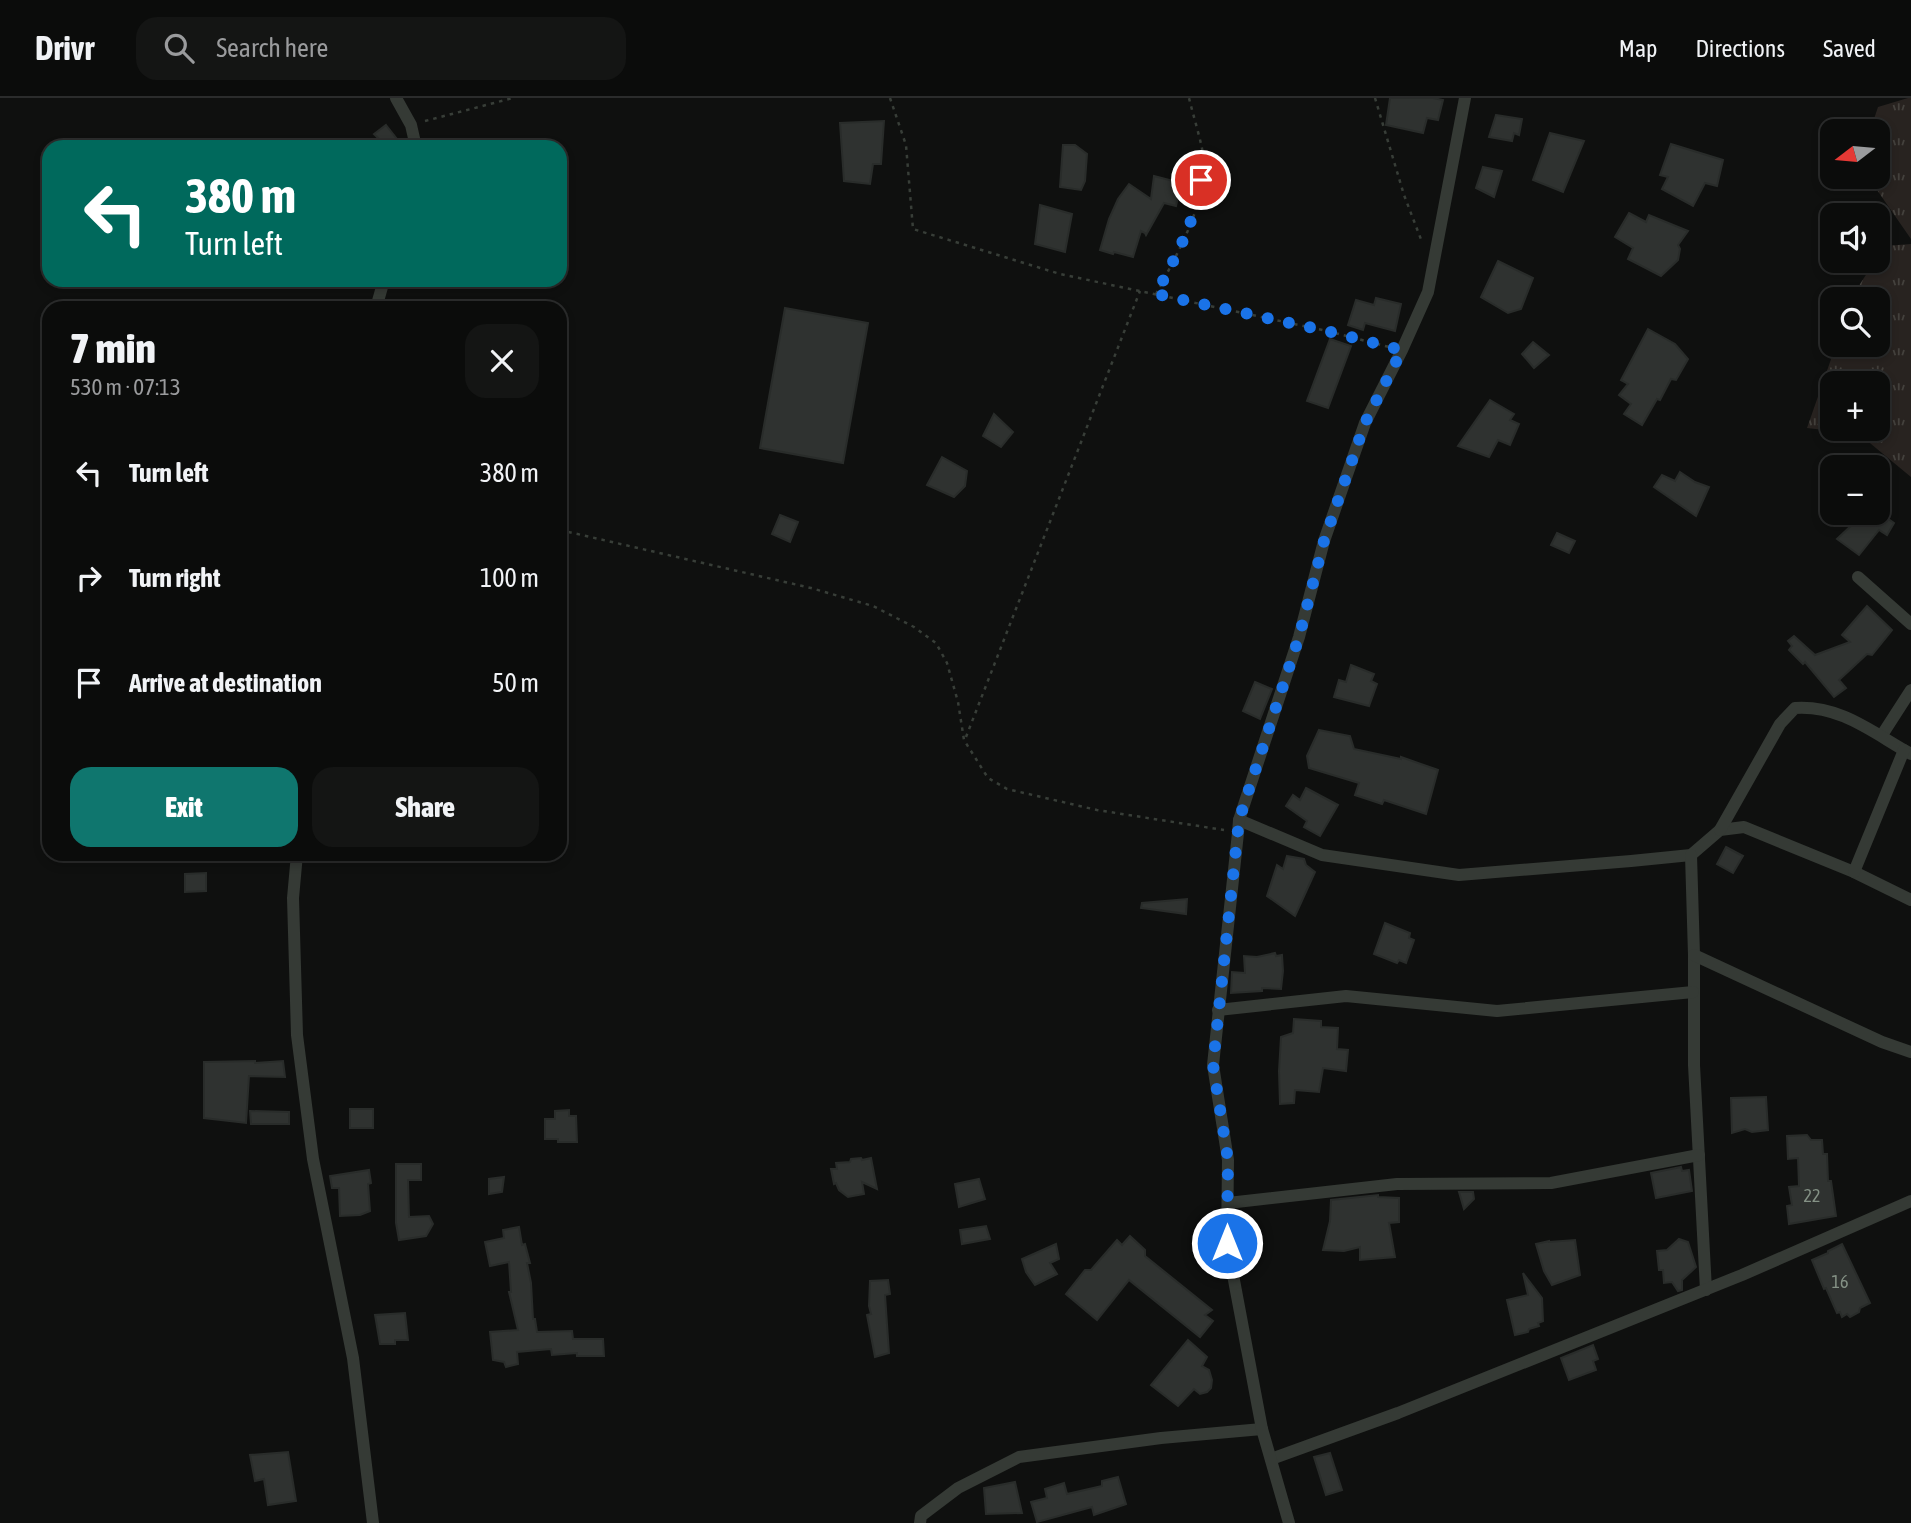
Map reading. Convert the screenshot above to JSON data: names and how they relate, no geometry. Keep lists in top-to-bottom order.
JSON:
{
  "house_numbers": ["22", "16"],
  "north": "left",
  "page": {
    "header": "Drivr",
    "search": "Search here",
    "nav": ["Map", "Directions", "Saved"],
    "map_buttons": ["+", "−"],
    "turn": ["380 m", "Turn left"],
    "heading": ["7 min", "530 m · 07:13"],
    "list": [
      {
        "name": "Turn left",
        "value": "380 m"
      },
      {
        "name": "Turn right",
        "value": "100 m"
      },
      {
        "name": "Arrive at destination",
        "value": "50 m"
      }
    ],
    "buttons": ["Exit", "Share"]
  }
}
